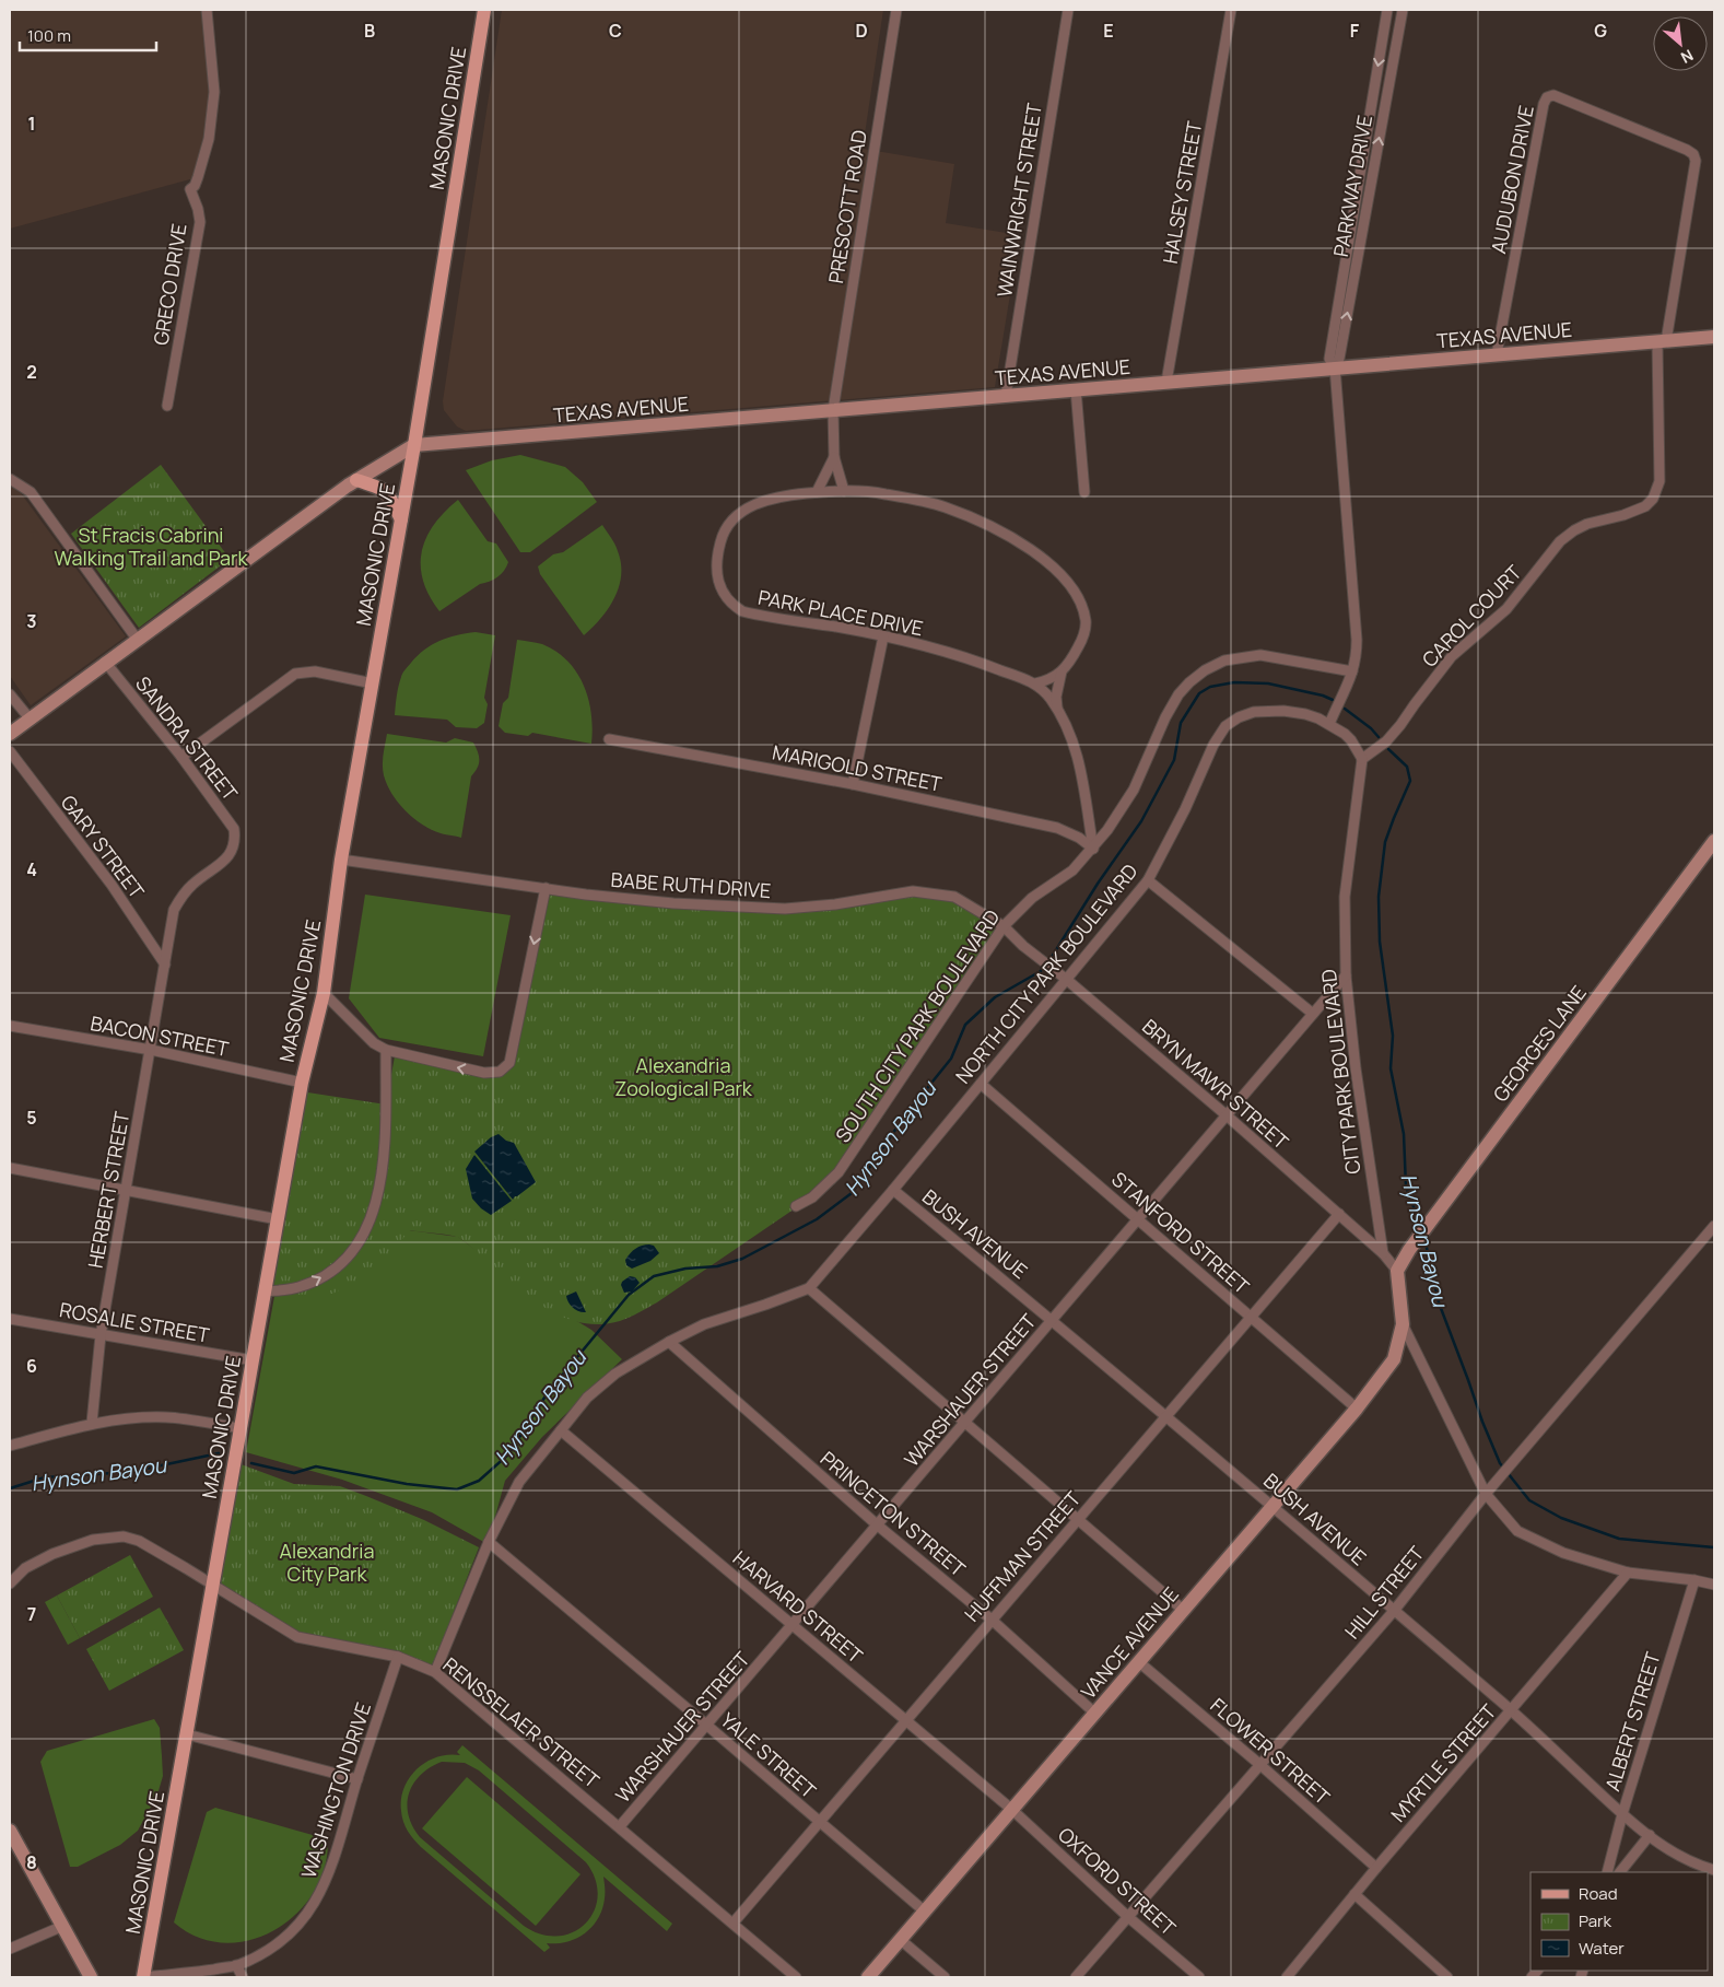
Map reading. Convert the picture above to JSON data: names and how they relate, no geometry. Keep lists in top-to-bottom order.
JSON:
{
  "streets": {
    "main road": ["MASONIC DRIVE"],
    "street": [
      "AUDUBON DRIVE",
      "PARKWAY DRIVE",
      "HALSEY STREET",
      "WAINWRIGHT STREET",
      "PRESCOTT ROAD",
      "GRECO DRIVE",
      "TEXAS AVENUE",
      "PARK PLACE DRIVE",
      "CAROL COURT",
      "SANDRA STREET",
      "MARIGOLD STREET",
      "GARY STREET",
      "BABE RUTH DRIVE",
      "NORTH CITY PARK BOULEVARD",
      "SOUTH CITY PARK BOULEVARD",
      "BACON STREET",
      "GEORGES LANE",
      "CITY PARK BOULEVARD",
      "BRYN MAWR STREET",
      "HERBERT STREET",
      "STANFORD STREET",
      "BUSH AVENUE",
      "ROSALIE STREET",
      "WARSHAUER STREET",
      "PRINCETON STREET",
      "HUFFMAN STREET",
      "HILL STREET",
      "HARVARD STREET",
      "VANCE AVENUE",
      "ALBERT STREET",
      "RENSSELAER STREET",
      "FLOWER STREET",
      "YALE STREET",
      "MYRTLE STREET",
      "WASHINGTON DRIVE",
      "OXFORD STREET"
    ]
  },
  "crossings": [
    ["MASONIC DRIVE", "TEXAS AVENUE"],
    ["MASONIC DRIVE", "BABE RUTH DRIVE"],
    ["MASONIC DRIVE", "BACON STREET"],
    ["MASONIC DRIVE", "ROSALIE STREET"],
    ["MASONIC DRIVE", "RENSSELAER STREET"],
    ["MASONIC DRIVE", "WASHINGTON DRIVE"],
    ["AUDUBON DRIVE", "TEXAS AVENUE"],
    ["AUDUBON DRIVE", "CAROL COURT"],
    ["PARKWAY DRIVE", "TEXAS AVENUE"],
    ["PARKWAY DRIVE", "NORTH CITY PARK BOULEVARD"],
    ["PARKWAY DRIVE", "SOUTH CITY PARK BOULEVARD"],
    ["HALSEY STREET", "TEXAS AVENUE"],
    ["WAINWRIGHT STREET", "TEXAS AVENUE"],
    ["PRESCOTT ROAD", "TEXAS AVENUE"],
    ["TEXAS AVENUE", "CAROL COURT"],
    ["PARK PLACE DRIVE", "MARIGOLD STREET"],
    ["PARK PLACE DRIVE", "SOUTH CITY PARK BOULEVARD"],
    ["CAROL COURT", "NORTH CITY PARK BOULEVARD"],
    ["CAROL COURT", "CITY PARK BOULEVARD"],
    ["SANDRA STREET", "HERBERT STREET"],
    ["MARIGOLD STREET", "SOUTH CITY PARK BOULEVARD"],
    ["GARY STREET", "HERBERT STREET"],
    ["BABE RUTH DRIVE", "SOUTH CITY PARK BOULEVARD"],
    ["BABE RUTH DRIVE", "BRYN MAWR STREET"],
    ["NORTH CITY PARK BOULEVARD", "CITY PARK BOULEVARD"],
    ["NORTH CITY PARK BOULEVARD", "BRYN MAWR STREET"],
    ["NORTH CITY PARK BOULEVARD", "STANFORD STREET"],
    ["NORTH CITY PARK BOULEVARD", "BUSH AVENUE"],
    ["NORTH CITY PARK BOULEVARD", "PRINCETON STREET"],
    ["NORTH CITY PARK BOULEVARD", "HARVARD STREET"],
    ["NORTH CITY PARK BOULEVARD", "RENSSELAER STREET"],
    ["NORTH CITY PARK BOULEVARD", "YALE STREET"],
    ["BACON STREET", "HERBERT STREET"],
    ["CITY PARK BOULEVARD", "BRYN MAWR STREET"],
    ["CITY PARK BOULEVARD", "WARSHAUER STREET"],
    ["BRYN MAWR STREET", "WARSHAUER STREET"],
    ["BRYN MAWR STREET", "HUFFMAN STREET"],
    ["HERBERT STREET", "ROSALIE STREET"],
    ["STANFORD STREET", "WARSHAUER STREET"],
    ["STANFORD STREET", "HUFFMAN STREET"],
    ["STANFORD STREET", "VANCE AVENUE"],
    ["BUSH AVENUE", "WARSHAUER STREET"],
    ["BUSH AVENUE", "HUFFMAN STREET"],
    ["BUSH AVENUE", "HILL STREET"],
    ["BUSH AVENUE", "VANCE AVENUE"],
    ["BUSH AVENUE", "ALBERT STREET"],
    ["BUSH AVENUE", "MYRTLE STREET"],
    ["WARSHAUER STREET", "PRINCETON STREET"],
    ["WARSHAUER STREET", "HARVARD STREET"],
    ["WARSHAUER STREET", "RENSSELAER STREET"],
    ["WARSHAUER STREET", "YALE STREET"],
    ["PRINCETON STREET", "HUFFMAN STREET"],
    ["PRINCETON STREET", "VANCE AVENUE"],
    ["HUFFMAN STREET", "HARVARD STREET"],
    ["HUFFMAN STREET", "RENSSELAER STREET"],
    ["HUFFMAN STREET", "YALE STREET"],
    ["HILL STREET", "FLOWER STREET"],
    ["HILL STREET", "OXFORD STREET"],
    ["HARVARD STREET", "VANCE AVENUE"],
    ["HARVARD STREET", "OXFORD STREET"],
    ["VANCE AVENUE", "FLOWER STREET"],
    ["VANCE AVENUE", "YALE STREET"],
    ["VANCE AVENUE", "OXFORD STREET"],
    ["RENSSELAER STREET", "WASHINGTON DRIVE"],
    ["FLOWER STREET", "MYRTLE STREET"]
  ],
  "water": ["Hynson Bayou"],
  "parks": ["St Fracis Cabrini Walking Trail and Park", "Alexandria Zoological Park", "Alexandria City Park"],
  "legend": ["Road", "Park", "Water"],
  "scale_bar": "100 m",
  "north": "bottom right",
  "grid": {
    "columns": [
      "B",
      "C",
      "D",
      "E",
      "F",
      "G"
    ],
    "rows": [
      "1",
      "2",
      "3",
      "4",
      "5",
      "6",
      "7",
      "8"
    ]
  }
}
